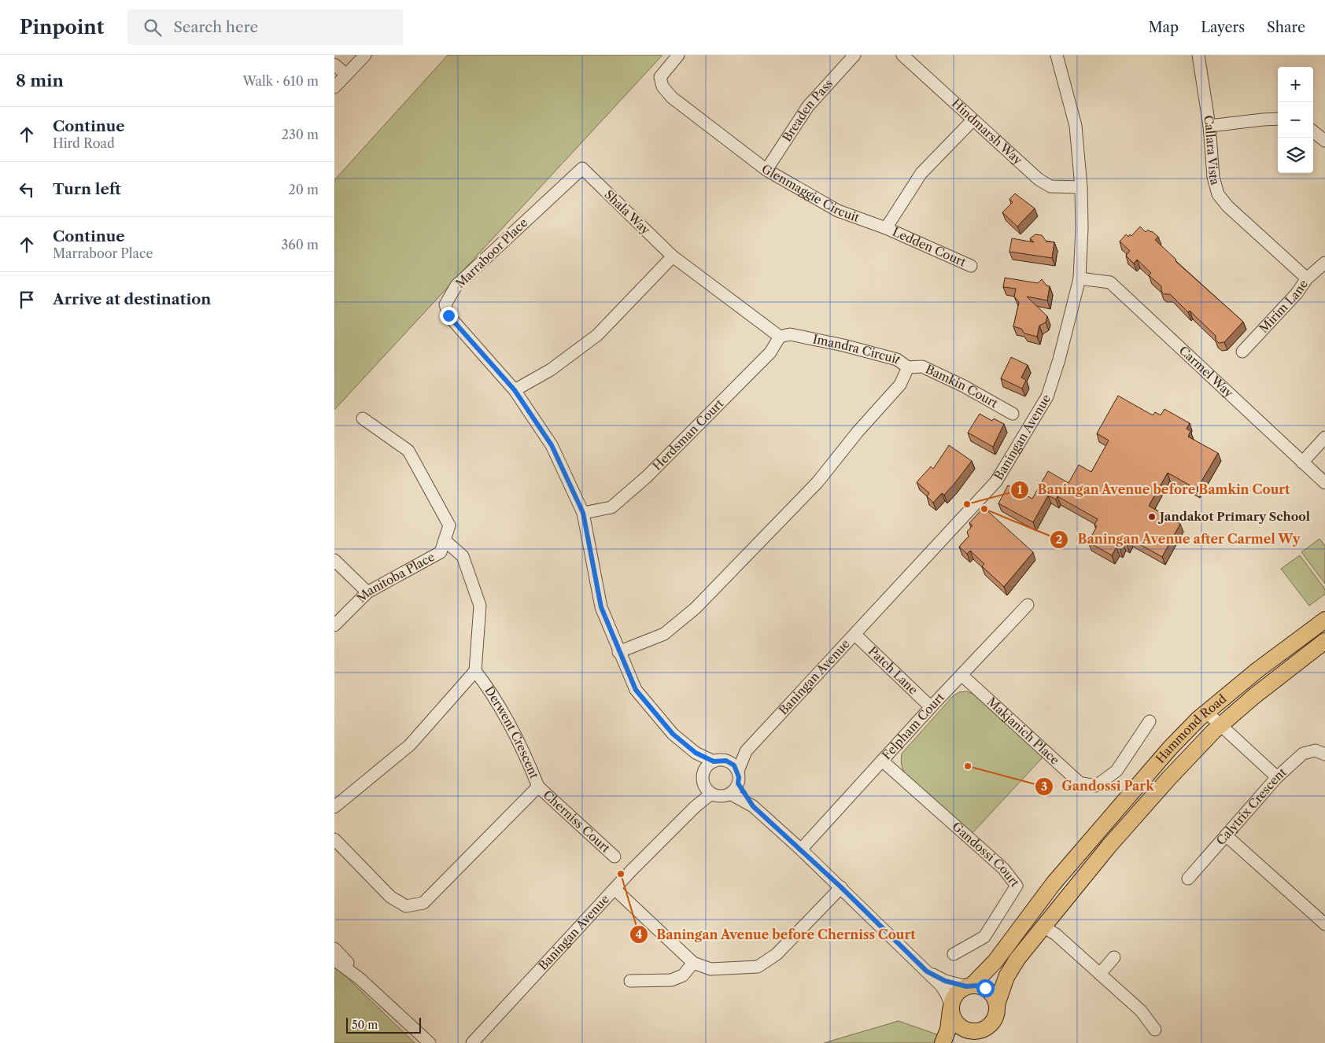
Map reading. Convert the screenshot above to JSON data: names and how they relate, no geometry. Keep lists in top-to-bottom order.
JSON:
{
  "streets": {
    "main road": ["Hammond Road"],
    "street": [
      "Breaden Pass",
      "Hindmarsh Way",
      "Callara Vista",
      "Glenmaggie Circuit",
      "Shala Way",
      "Ledden Court",
      "Marraboor Place",
      "Mirim Lane",
      "Imandra Circuit",
      "Carmel Way",
      "Bamkin Court",
      "Herdsman Court",
      "Baningan Avenue",
      "Manitoba Place",
      "Patch Lane",
      "Felpham Court",
      "Makjanich Place",
      "Derwent Crescent",
      "Calytrix Crescent",
      "Cherniss Court",
      "Gandossi Court"
    ]
  },
  "crossings": [
    ["Breaden Pass", "Glenmaggie Circuit"],
    ["Hindmarsh Way", "Baningan Avenue"],
    ["Callara Vista", "Mirim Lane"],
    ["Glenmaggie Circuit", "Ledden Court"],
    ["Shala Way", "Marraboor Place"],
    ["Marraboor Place", "Imandra Circuit"],
    ["Marraboor Place", "Herdsman Court"],
    ["Marraboor Place", "Baningan Avenue"],
    ["Imandra Circuit", "Bamkin Court"],
    ["Imandra Circuit", "Herdsman Court"],
    ["Carmel Way", "Baningan Avenue"],
    ["Baningan Avenue", "Patch Lane"],
    ["Patch Lane", "Felpham Court"],
    ["Felpham Court", "Makjanich Place"],
    ["Felpham Court", "Gandossi Court"],
    ["Derwent Crescent", "Cherniss Court"]
  ],
  "places": [
    "Baningan Avenue before Bamkin Court",
    "Baningan Avenue after Carmel Wy",
    "Jandakot Primary School",
    "Gandossi Park",
    "Baningan Avenue before Cherniss Court"
  ],
  "scale_bar": "50 m",
  "page": {
    "header": "Pinpoint",
    "search": "Search here",
    "nav": ["Map", "Layers", "Share"],
    "heading": ["8 min", "Walk · 610 m"],
    "map_buttons": ["+", "−"],
    "list": [
      ["Continue", "Hird Road", "230 m"],
      ["Turn left", "20 m"],
      ["Continue", "Marraboor Place", "360 m"],
      "Arrive at destination"
    ],
    "scale": "50 m"
  }
}
